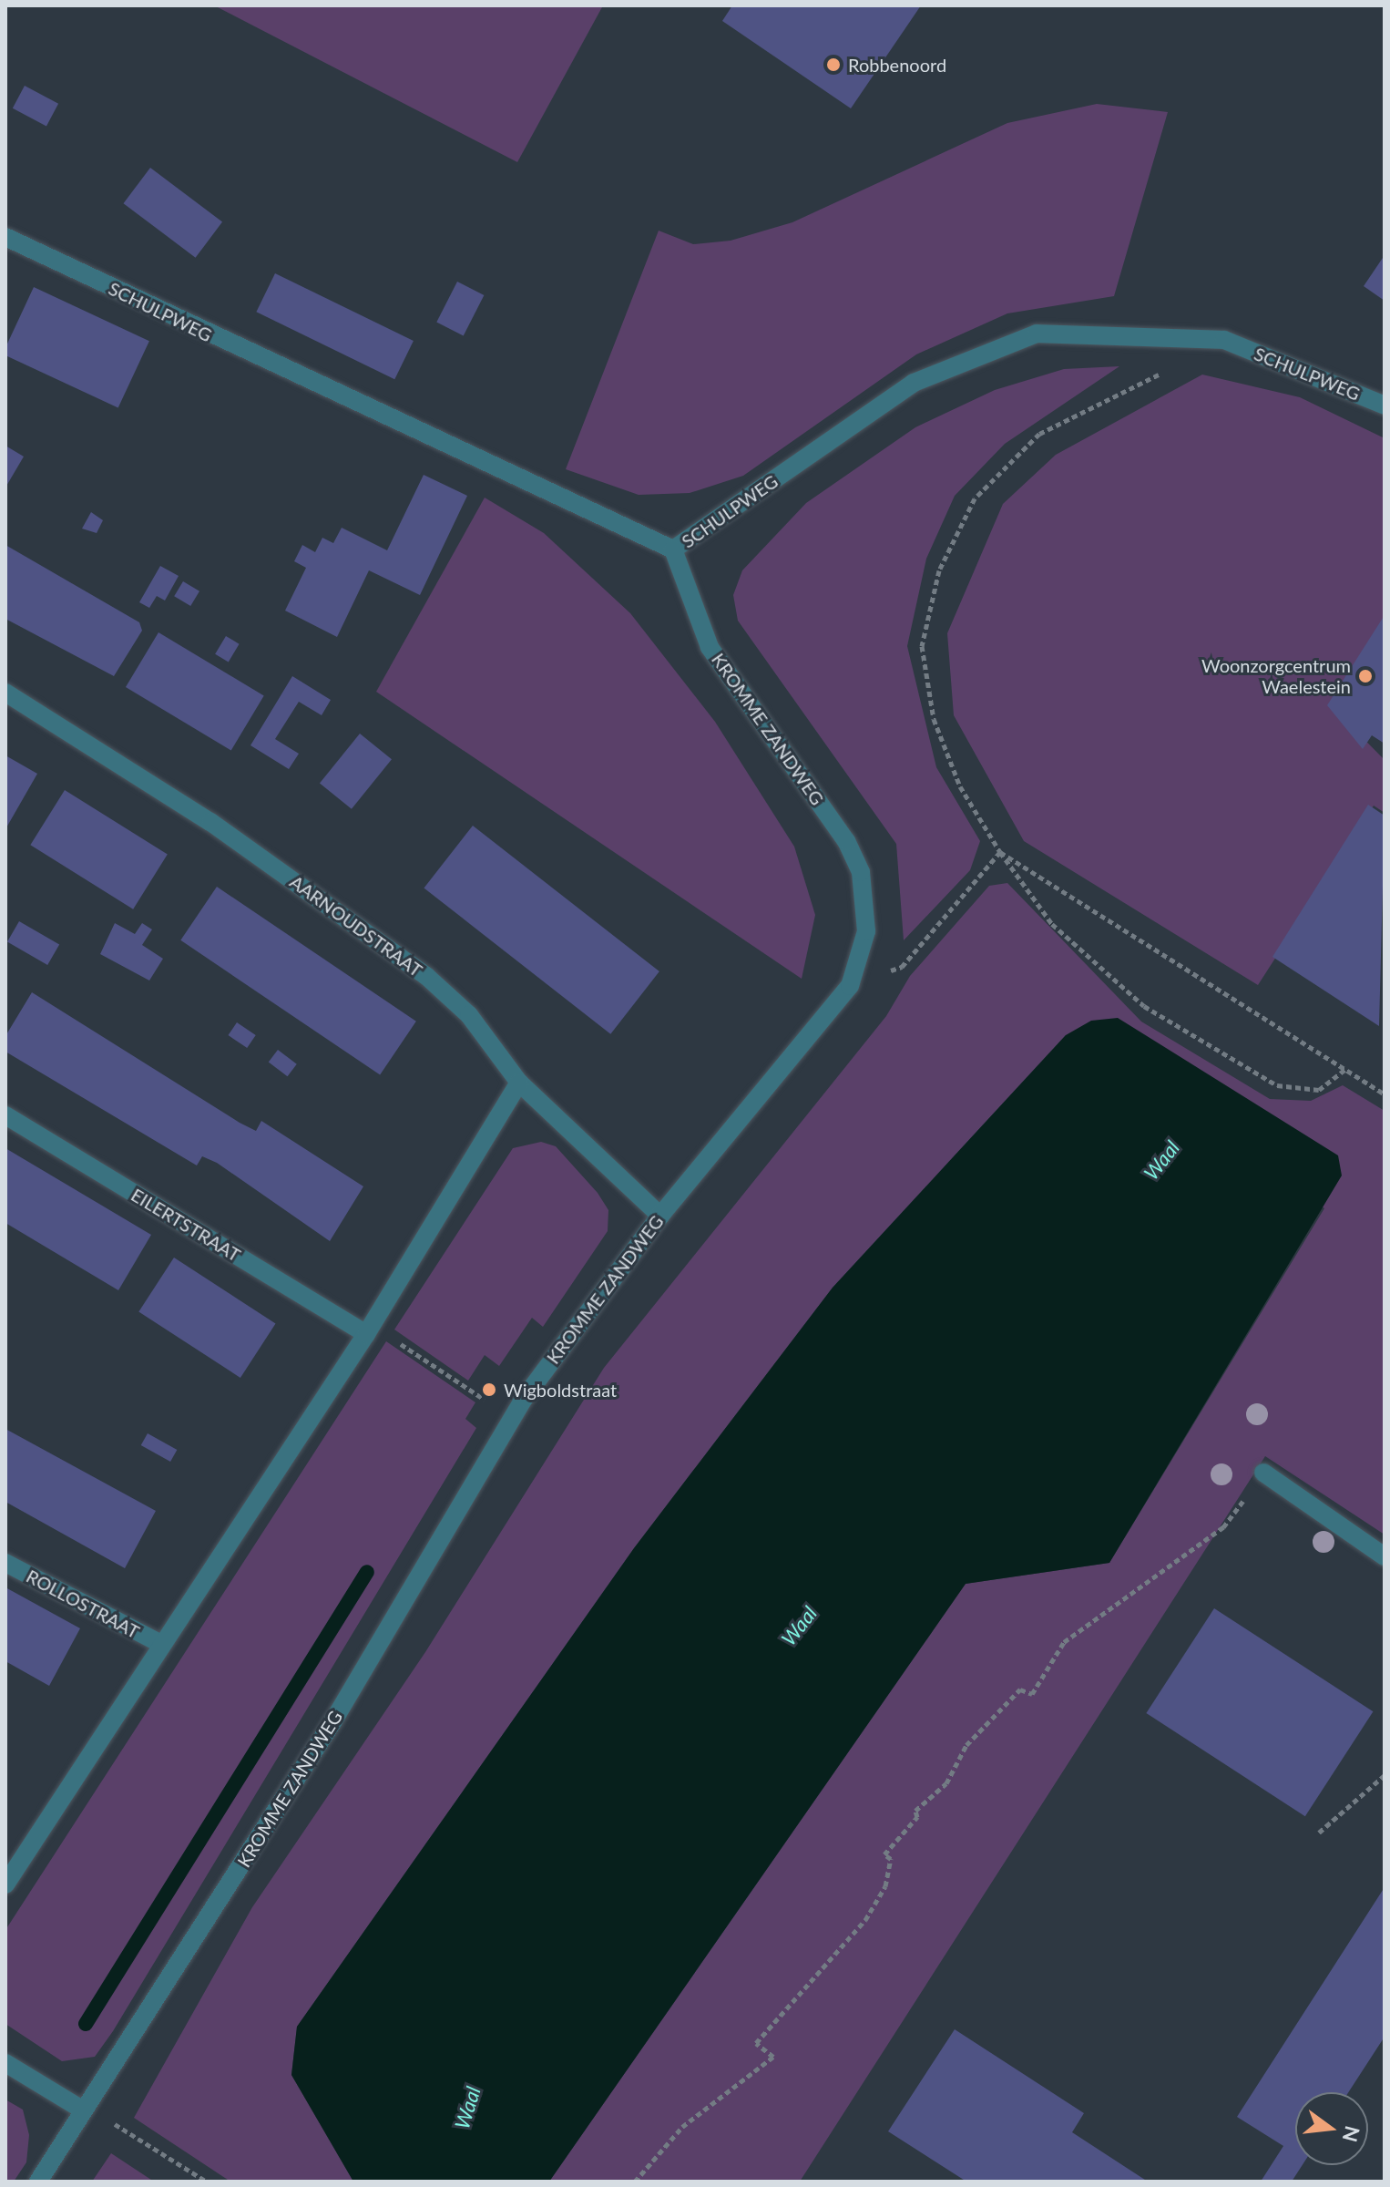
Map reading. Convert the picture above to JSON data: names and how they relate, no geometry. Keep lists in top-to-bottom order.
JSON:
{
  "streets": {
    "street": [
      "SCHULPWEG",
      "KROMME ZANDWEG",
      "AARNOUDSTRAAT",
      "EILERTSTRAAT",
      "ROLLOSTRAAT"
    ]
  },
  "crossings": [
    ["SCHULPWEG", "KROMME ZANDWEG"],
    ["KROMME ZANDWEG", "AARNOUDSTRAAT"]
  ],
  "water": ["Waal"],
  "places": ["Robbenoord", "Woonzorgcentrum Waelestein", "Wigboldstraat"],
  "north": "right"
}
